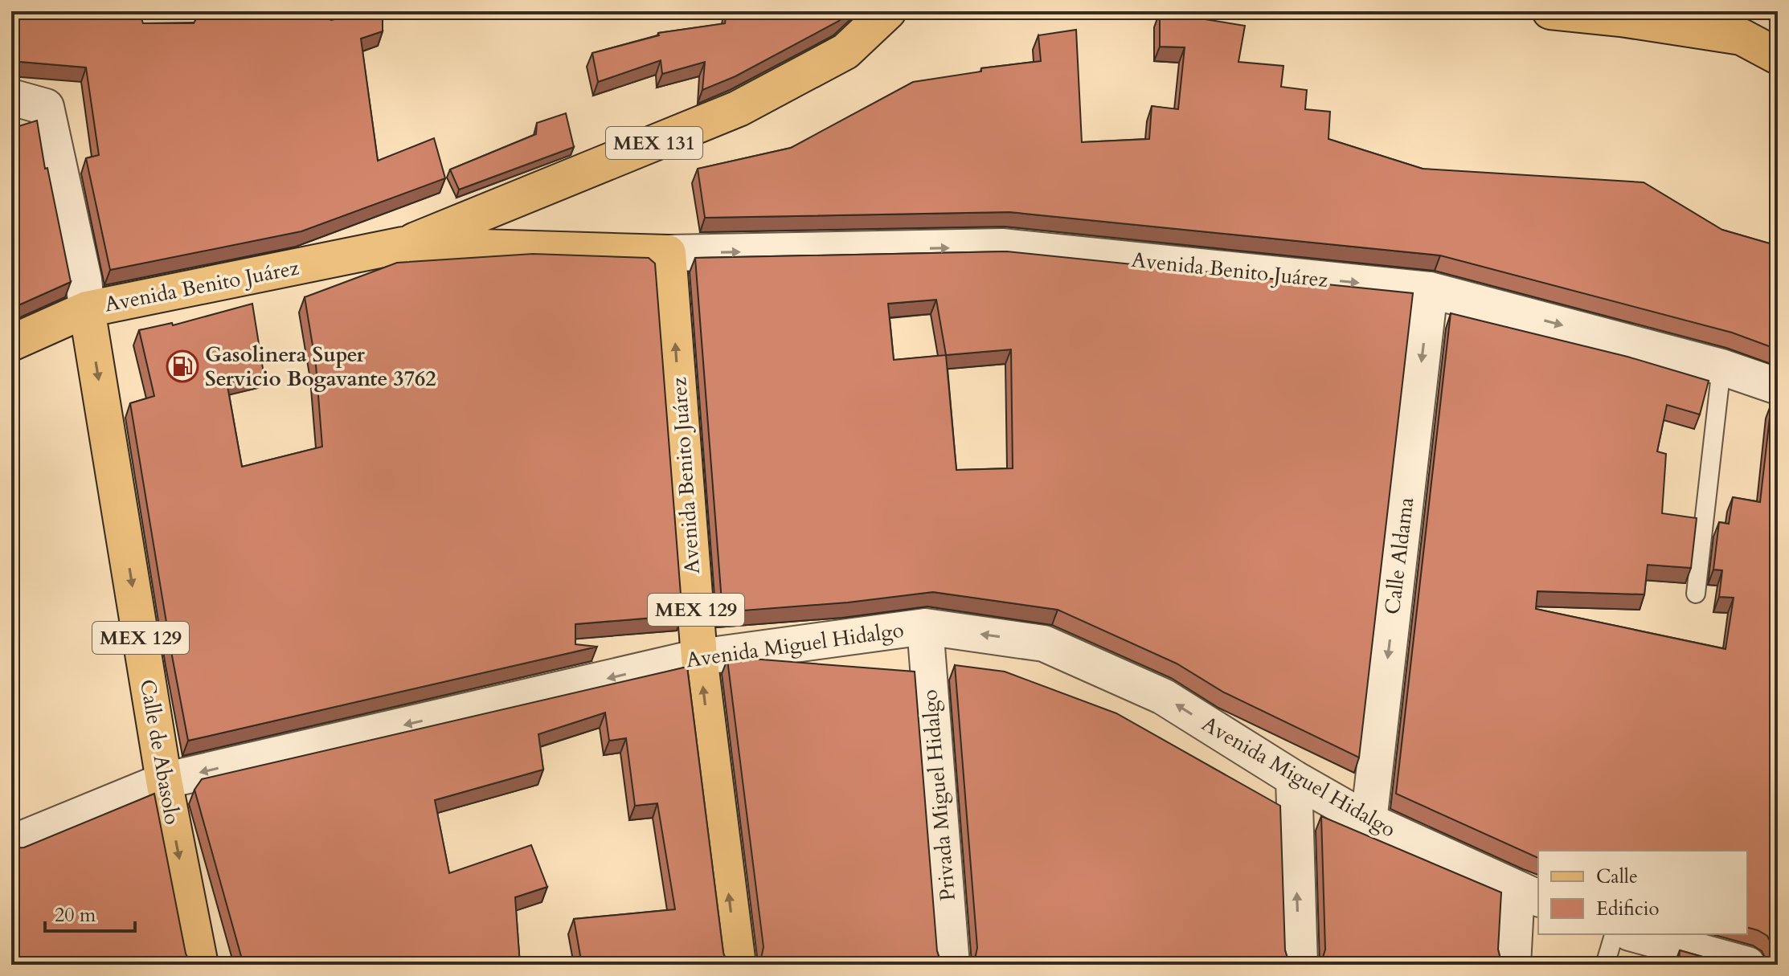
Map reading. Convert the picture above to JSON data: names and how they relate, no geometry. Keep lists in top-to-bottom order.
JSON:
{
  "streets": {
    "main road": [
      "MEX 131",
      "Avenida Benito Juárez",
      "MEX 129",
      "Calle de Abasolo"
    ],
    "street": ["Calle Aldama", "Avenida Miguel Hidalgo", "Privada Miguel Hidalgo"]
  },
  "crossings": [
    ["MEX 131", "Avenida Benito Juárez"],
    ["Avenida Benito Juárez", "Calle Aldama"],
    ["Avenida Benito Juárez", "Avenida Miguel Hidalgo"],
    ["Avenida Benito Juárez", "Calle de Abasolo"],
    ["Calle Aldama", "Avenida Miguel Hidalgo"],
    ["Avenida Miguel Hidalgo", "Calle de Abasolo"],
    ["Avenida Miguel Hidalgo", "Privada Miguel Hidalgo"]
  ],
  "one_way": ["Calle Aldama", "Avenida Miguel Hidalgo", "Calle de Abasolo"],
  "places": {
    "fuel station": ["Gasolinera Super Servicio Bogavante 3762"]
  },
  "legend": ["Calle", "Edificio"],
  "scale_bar": "20 m"
}
